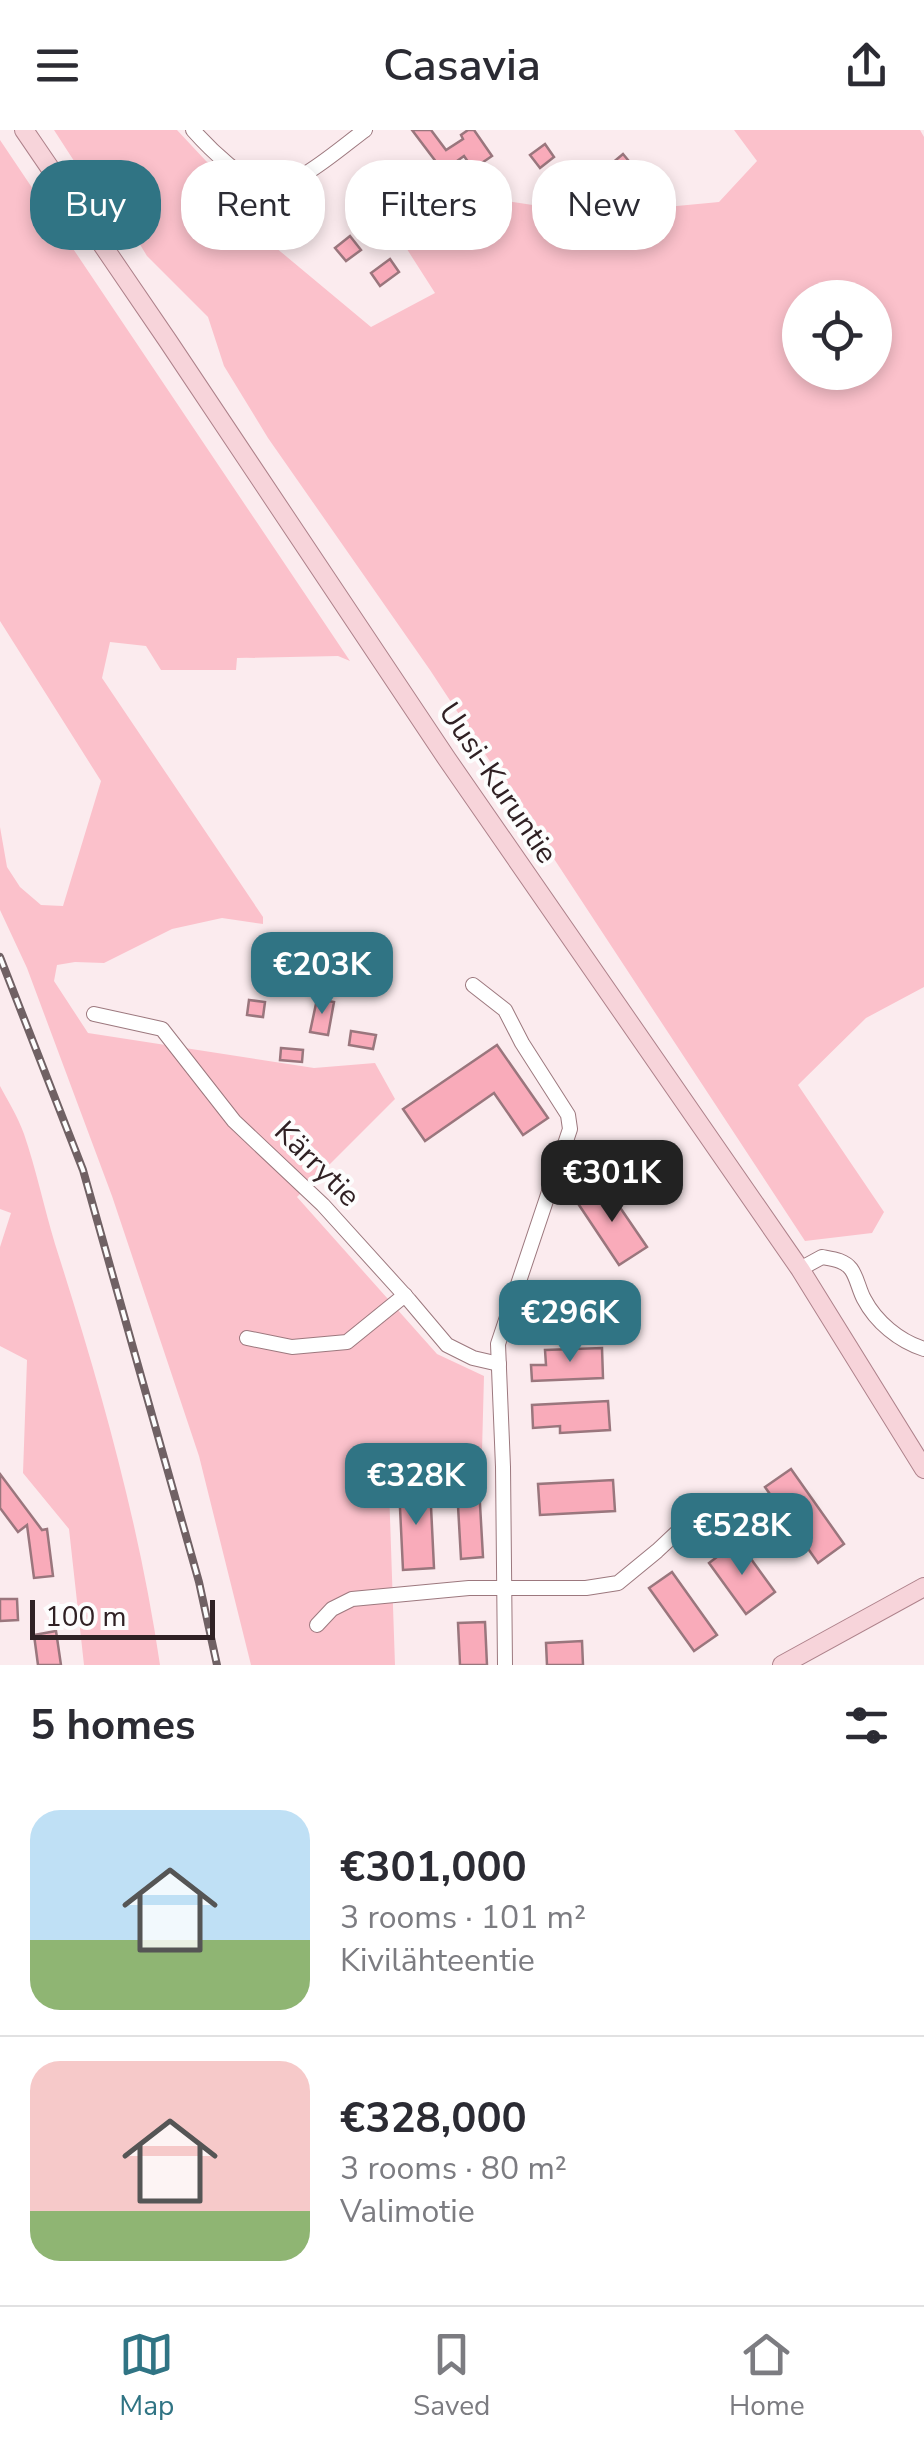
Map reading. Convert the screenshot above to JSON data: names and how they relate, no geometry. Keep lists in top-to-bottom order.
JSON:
{
  "streets": {
    "main road": ["Uusi-Kuruntie"],
    "street": ["Kärrytie"]
  },
  "scale_bar": "100 m",
  "page": {
    "header": "Casavia",
    "chip": [
      "Buy",
      "Rent",
      "Filters",
      "New"
    ],
    "price": [
      "€203K",
      "€301K",
      "€296K",
      "€328K",
      "€528K"
    ],
    "scale": "100 m",
    "heading": "5 homes",
    "list": [
      {
        "name": "€301,000",
        "note": "3 rooms · 101 m² · Kivilähteentie"
      },
      {
        "name": "€328,000",
        "note": "3 rooms · 80 m² · Valimotie"
      }
    ],
    "tabs": ["Map", "Saved", "Home"]
  }
}
